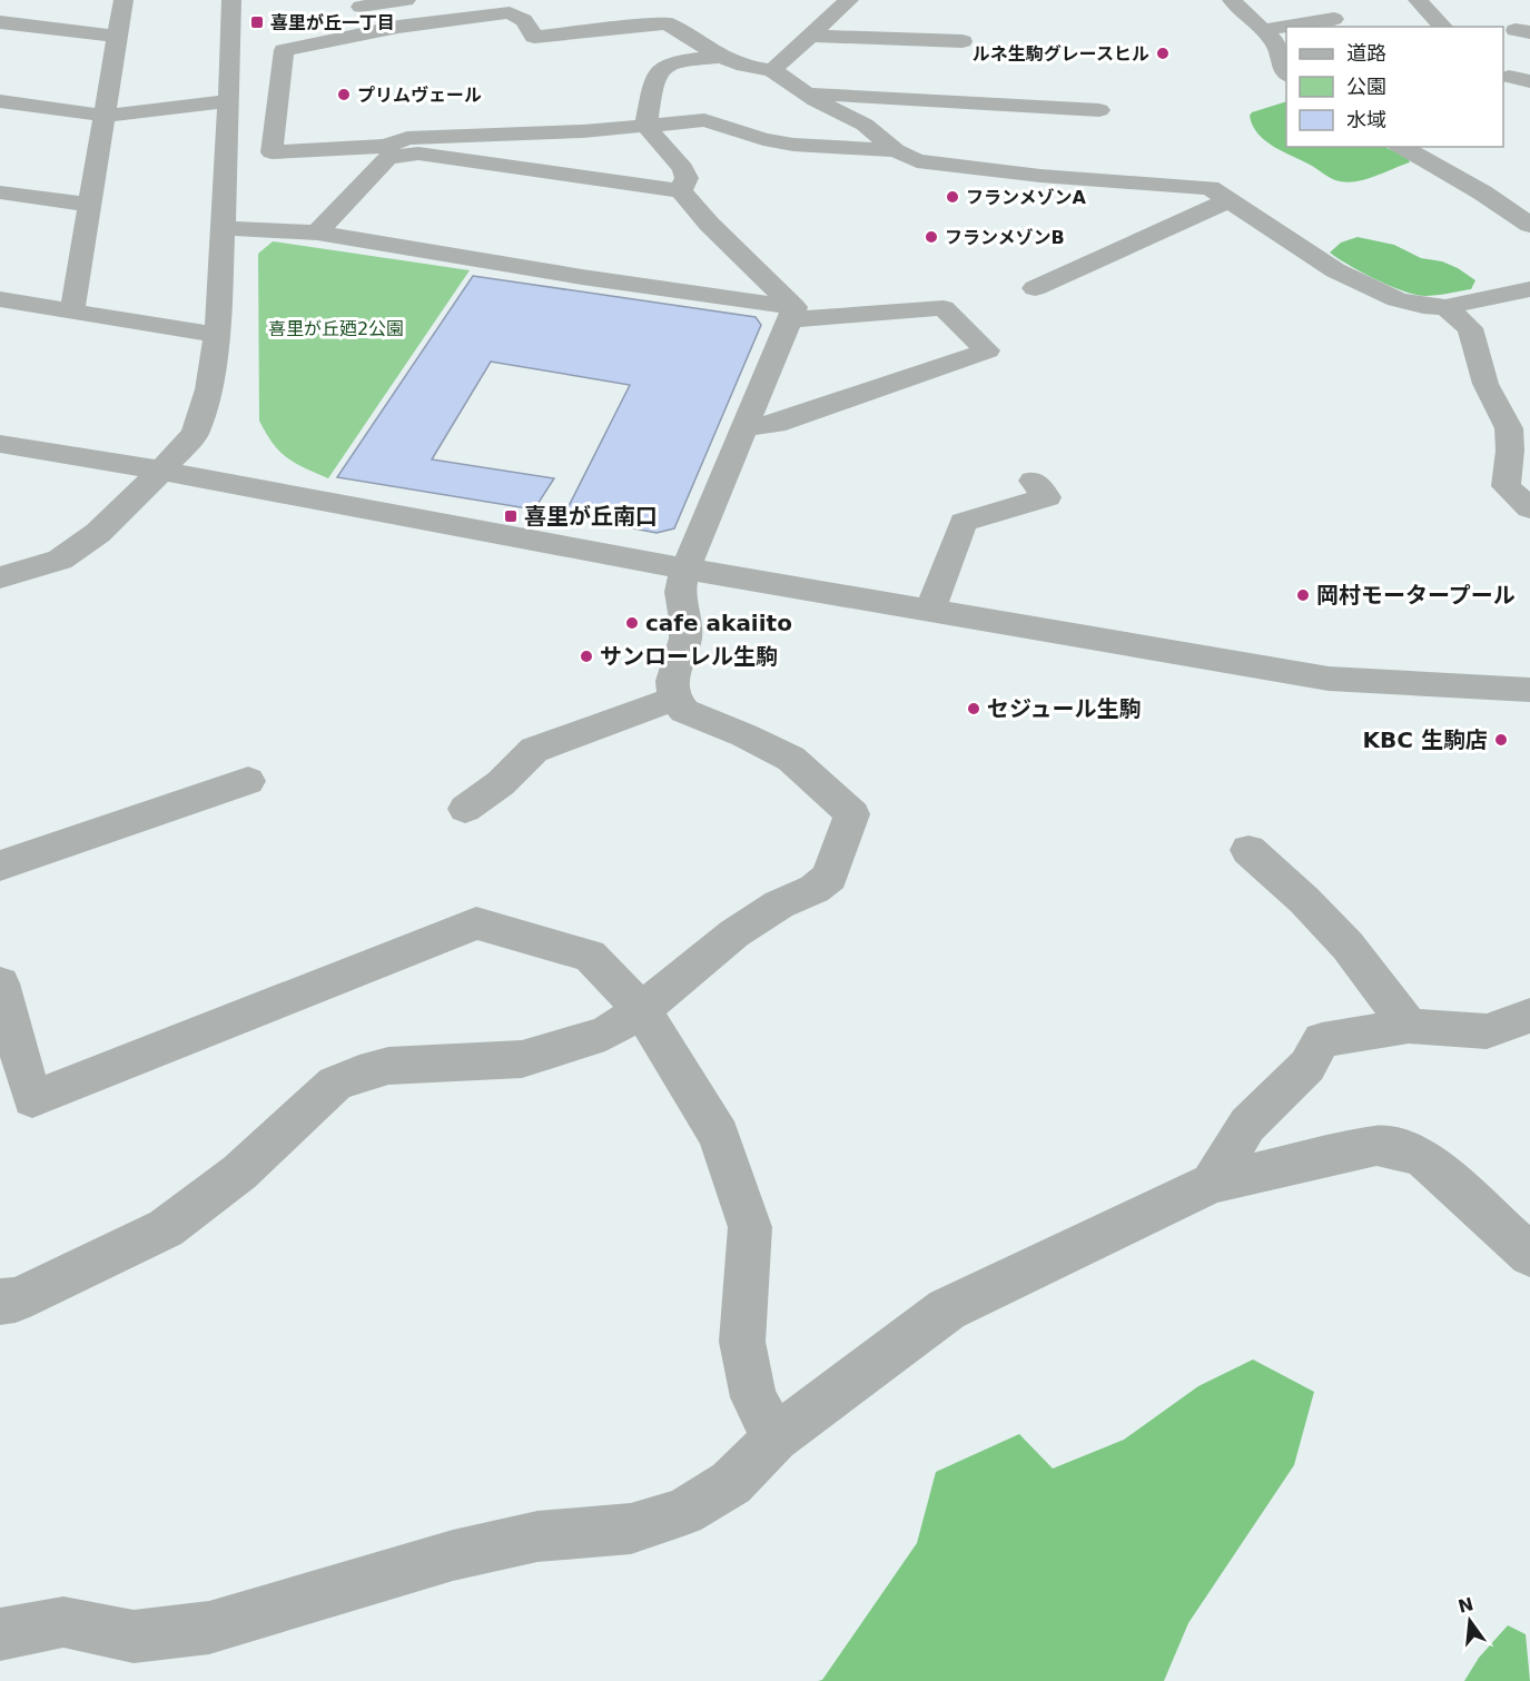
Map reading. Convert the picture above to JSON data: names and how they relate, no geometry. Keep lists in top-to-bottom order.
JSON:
{
  "parks": ["喜里が丘廼2公園"],
  "places": {
    "transit": ["喜里が丘一丁目", "喜里が丘南口"],
    "other": [
      "ルネ生駒グレースヒル",
      "プリムヴェール",
      "フランメゾンA",
      "フランメゾンB",
      "岡村モータープール",
      "cafe akaiito",
      "サンローレル生駒",
      "セジュール生駒",
      "KBC 生駒店"
    ]
  },
  "legend": ["道路", "公園", "水域"],
  "north": "top"
}
